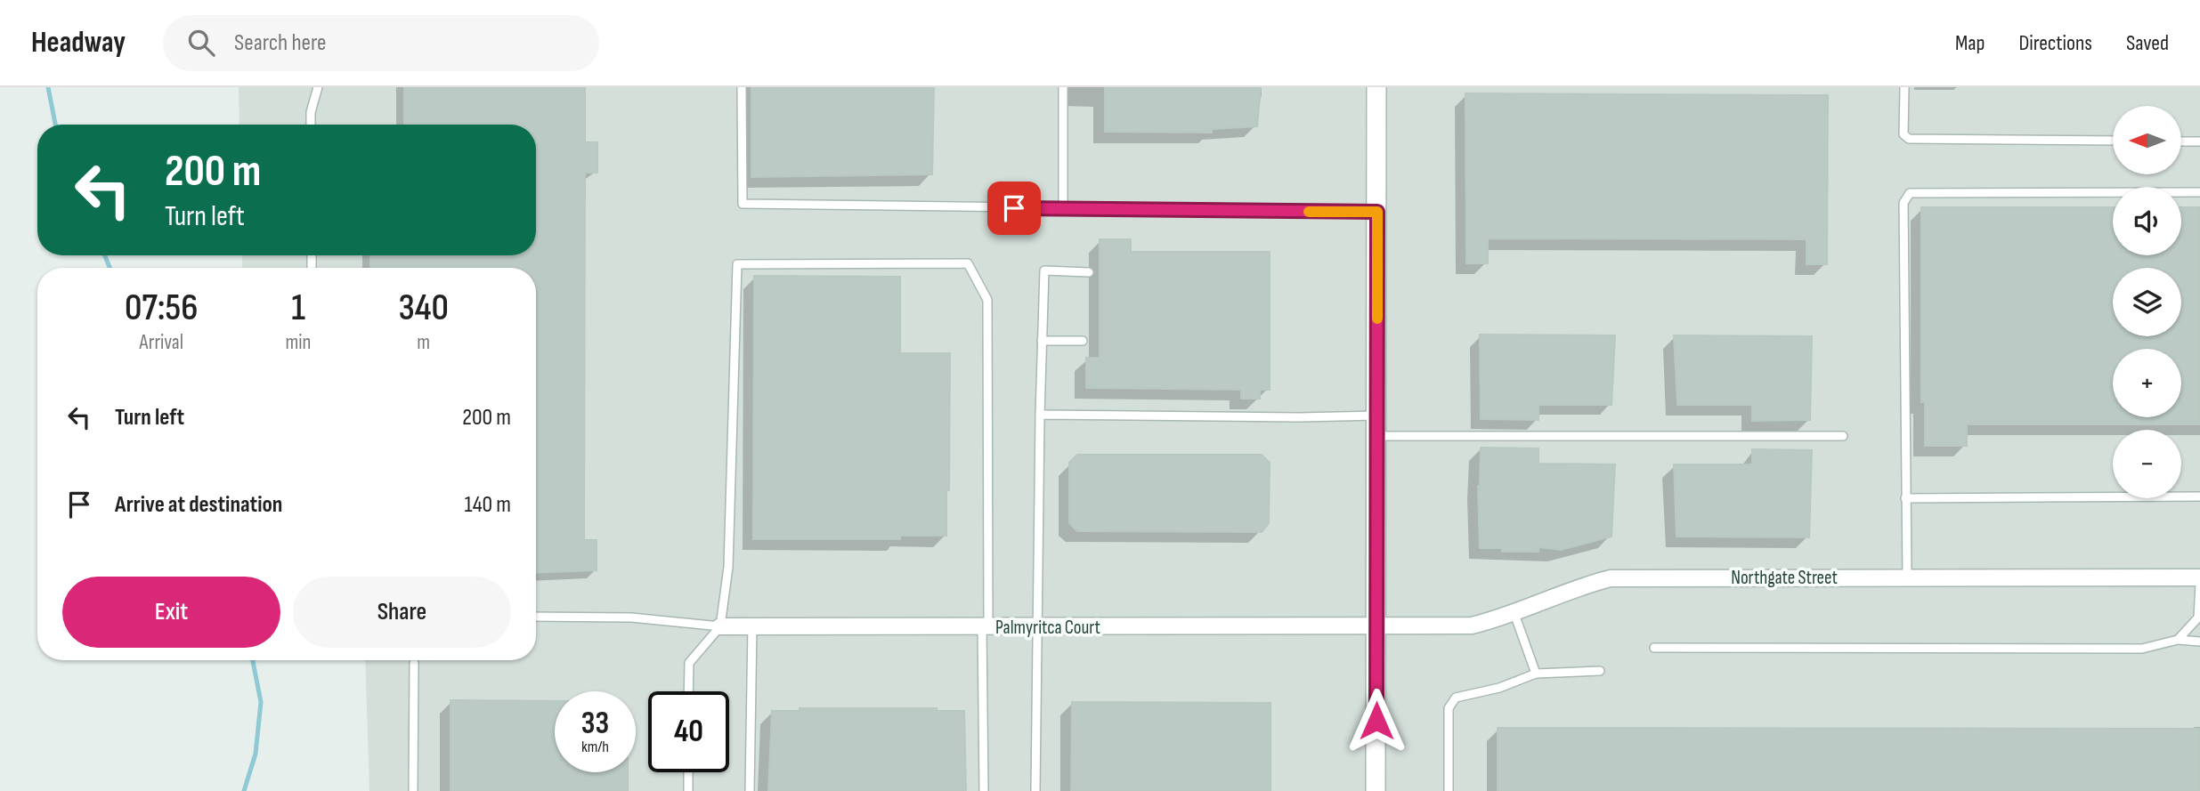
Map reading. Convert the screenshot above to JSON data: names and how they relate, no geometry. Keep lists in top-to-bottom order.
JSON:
{
  "streets": {
    "street": ["Northgate Street", "Palmyritca Court"]
  },
  "crossings": [
    ["Northgate Street", "Palmyritca Court"]
  ],
  "north": "left",
  "page": {
    "header": "Headway",
    "search": "Search here",
    "nav": ["Map", "Directions", "Saved"],
    "map_buttons": ["+", "−"],
    "turn": ["200 m", "Turn left"],
    "eta": [
      "07:56",
      "Arrival",
      "1",
      "min",
      "340",
      "m"
    ],
    "list": [
      {
        "name": "Turn left",
        "value": "200 m"
      },
      {
        "name": "Arrive at destination",
        "value": "140 m"
      }
    ],
    "buttons": ["Exit", "Share"],
    "speed": "33 km/h",
    "limit": "40"
  }
}
